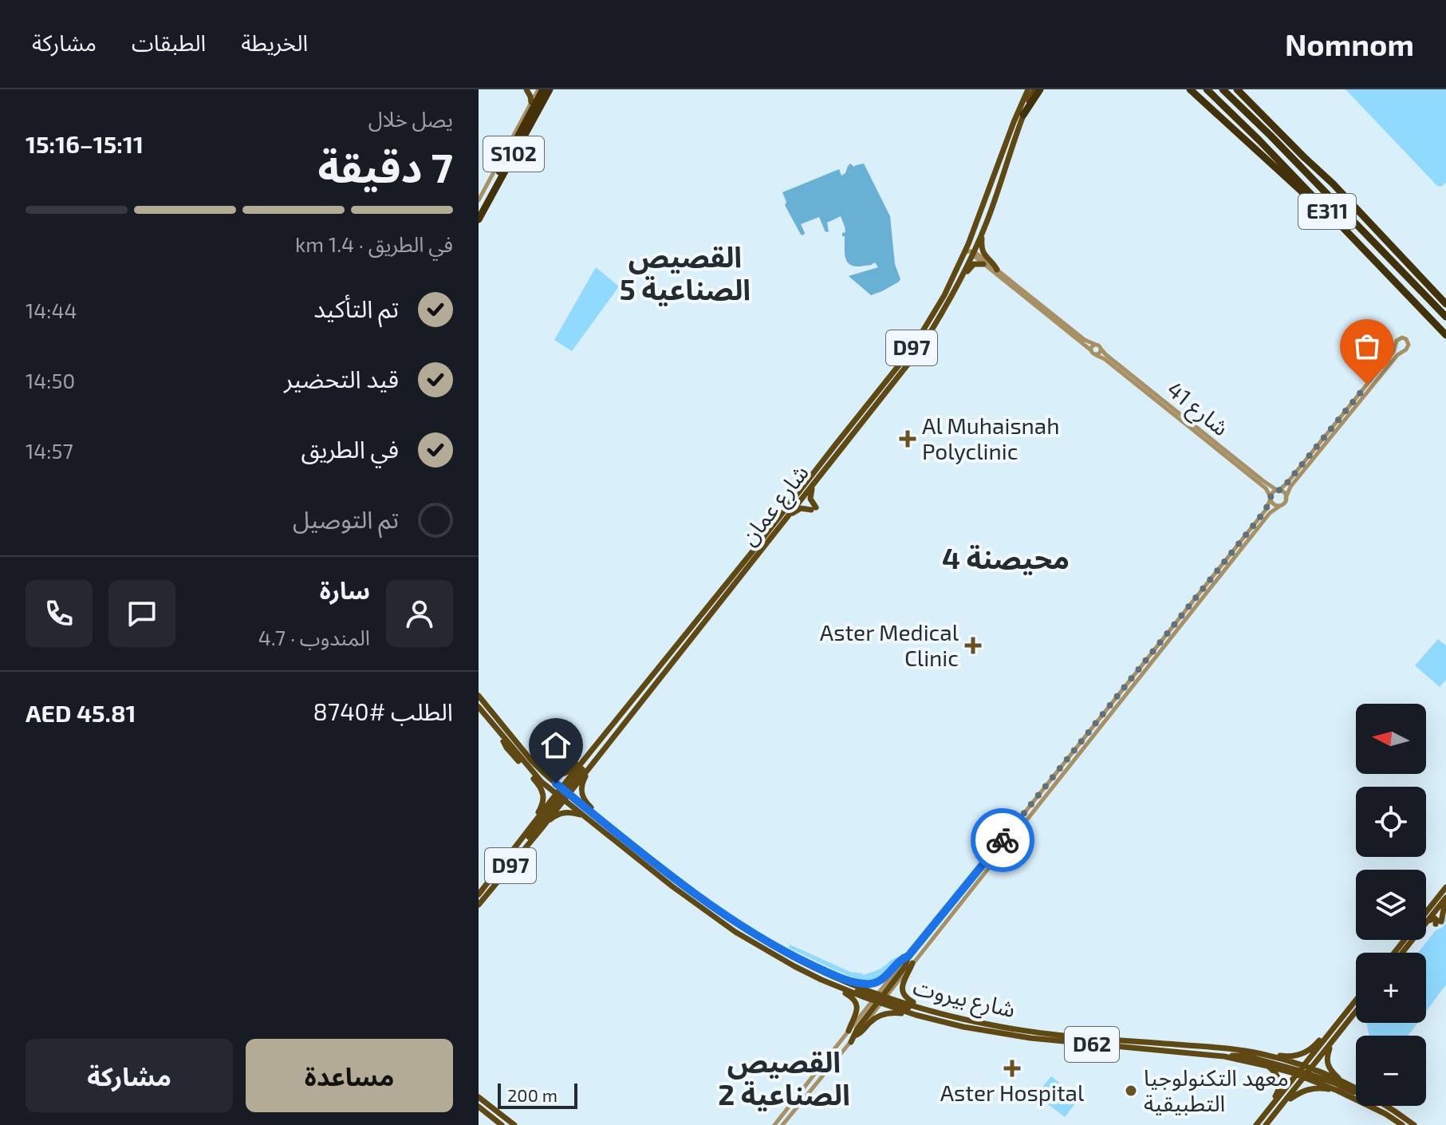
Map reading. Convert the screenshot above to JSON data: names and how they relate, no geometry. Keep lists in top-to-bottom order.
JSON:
{
  "streets": {
    "highway": ["S102", "E311"],
    "main road": [
      "D97",
      "شارع عمان",
      "شارع بيروت",
      "D62"
    ],
    "street": ["شارع 41"]
  },
  "crossings": [
    ["شارع عمان", "شارع بيروت"]
  ],
  "districts": ["القصيص الصناعية 5", "محيصنة 4", "القصيص الصناعية 2"],
  "places": {
    "health": ["Al Muhaisnah Polyclinic", "Aster Medical Clinic", "Aster Hospital"],
    "other": ["معهد التكنولوجيا التطبيقية"]
  },
  "scale_bar": "200 m",
  "north": "left",
  "page": {
    "header": "Nomnom",
    "nav": ["الخريطة", "الطبقات", "مشاركة"],
    "heading": ["7 دقيقة", "يصل خلال", "15:11–15:16"],
    "panel": [
      "سارة",
      "المندوب · 4.7",
      "الطلب #8740",
      "AED 45.81"
    ],
    "bar": "في الطريق · 1.4 km",
    "list": [
      ["تم التأكيد", "14:44"],
      ["قيد التحضير", "14:50"],
      ["في الطريق", "14:57"],
      "تم التوصيل"
    ],
    "map_buttons": ["+", "−"],
    "buttons": ["مساعدة", "مشاركة"],
    "scale": "200 m"
  }
}
